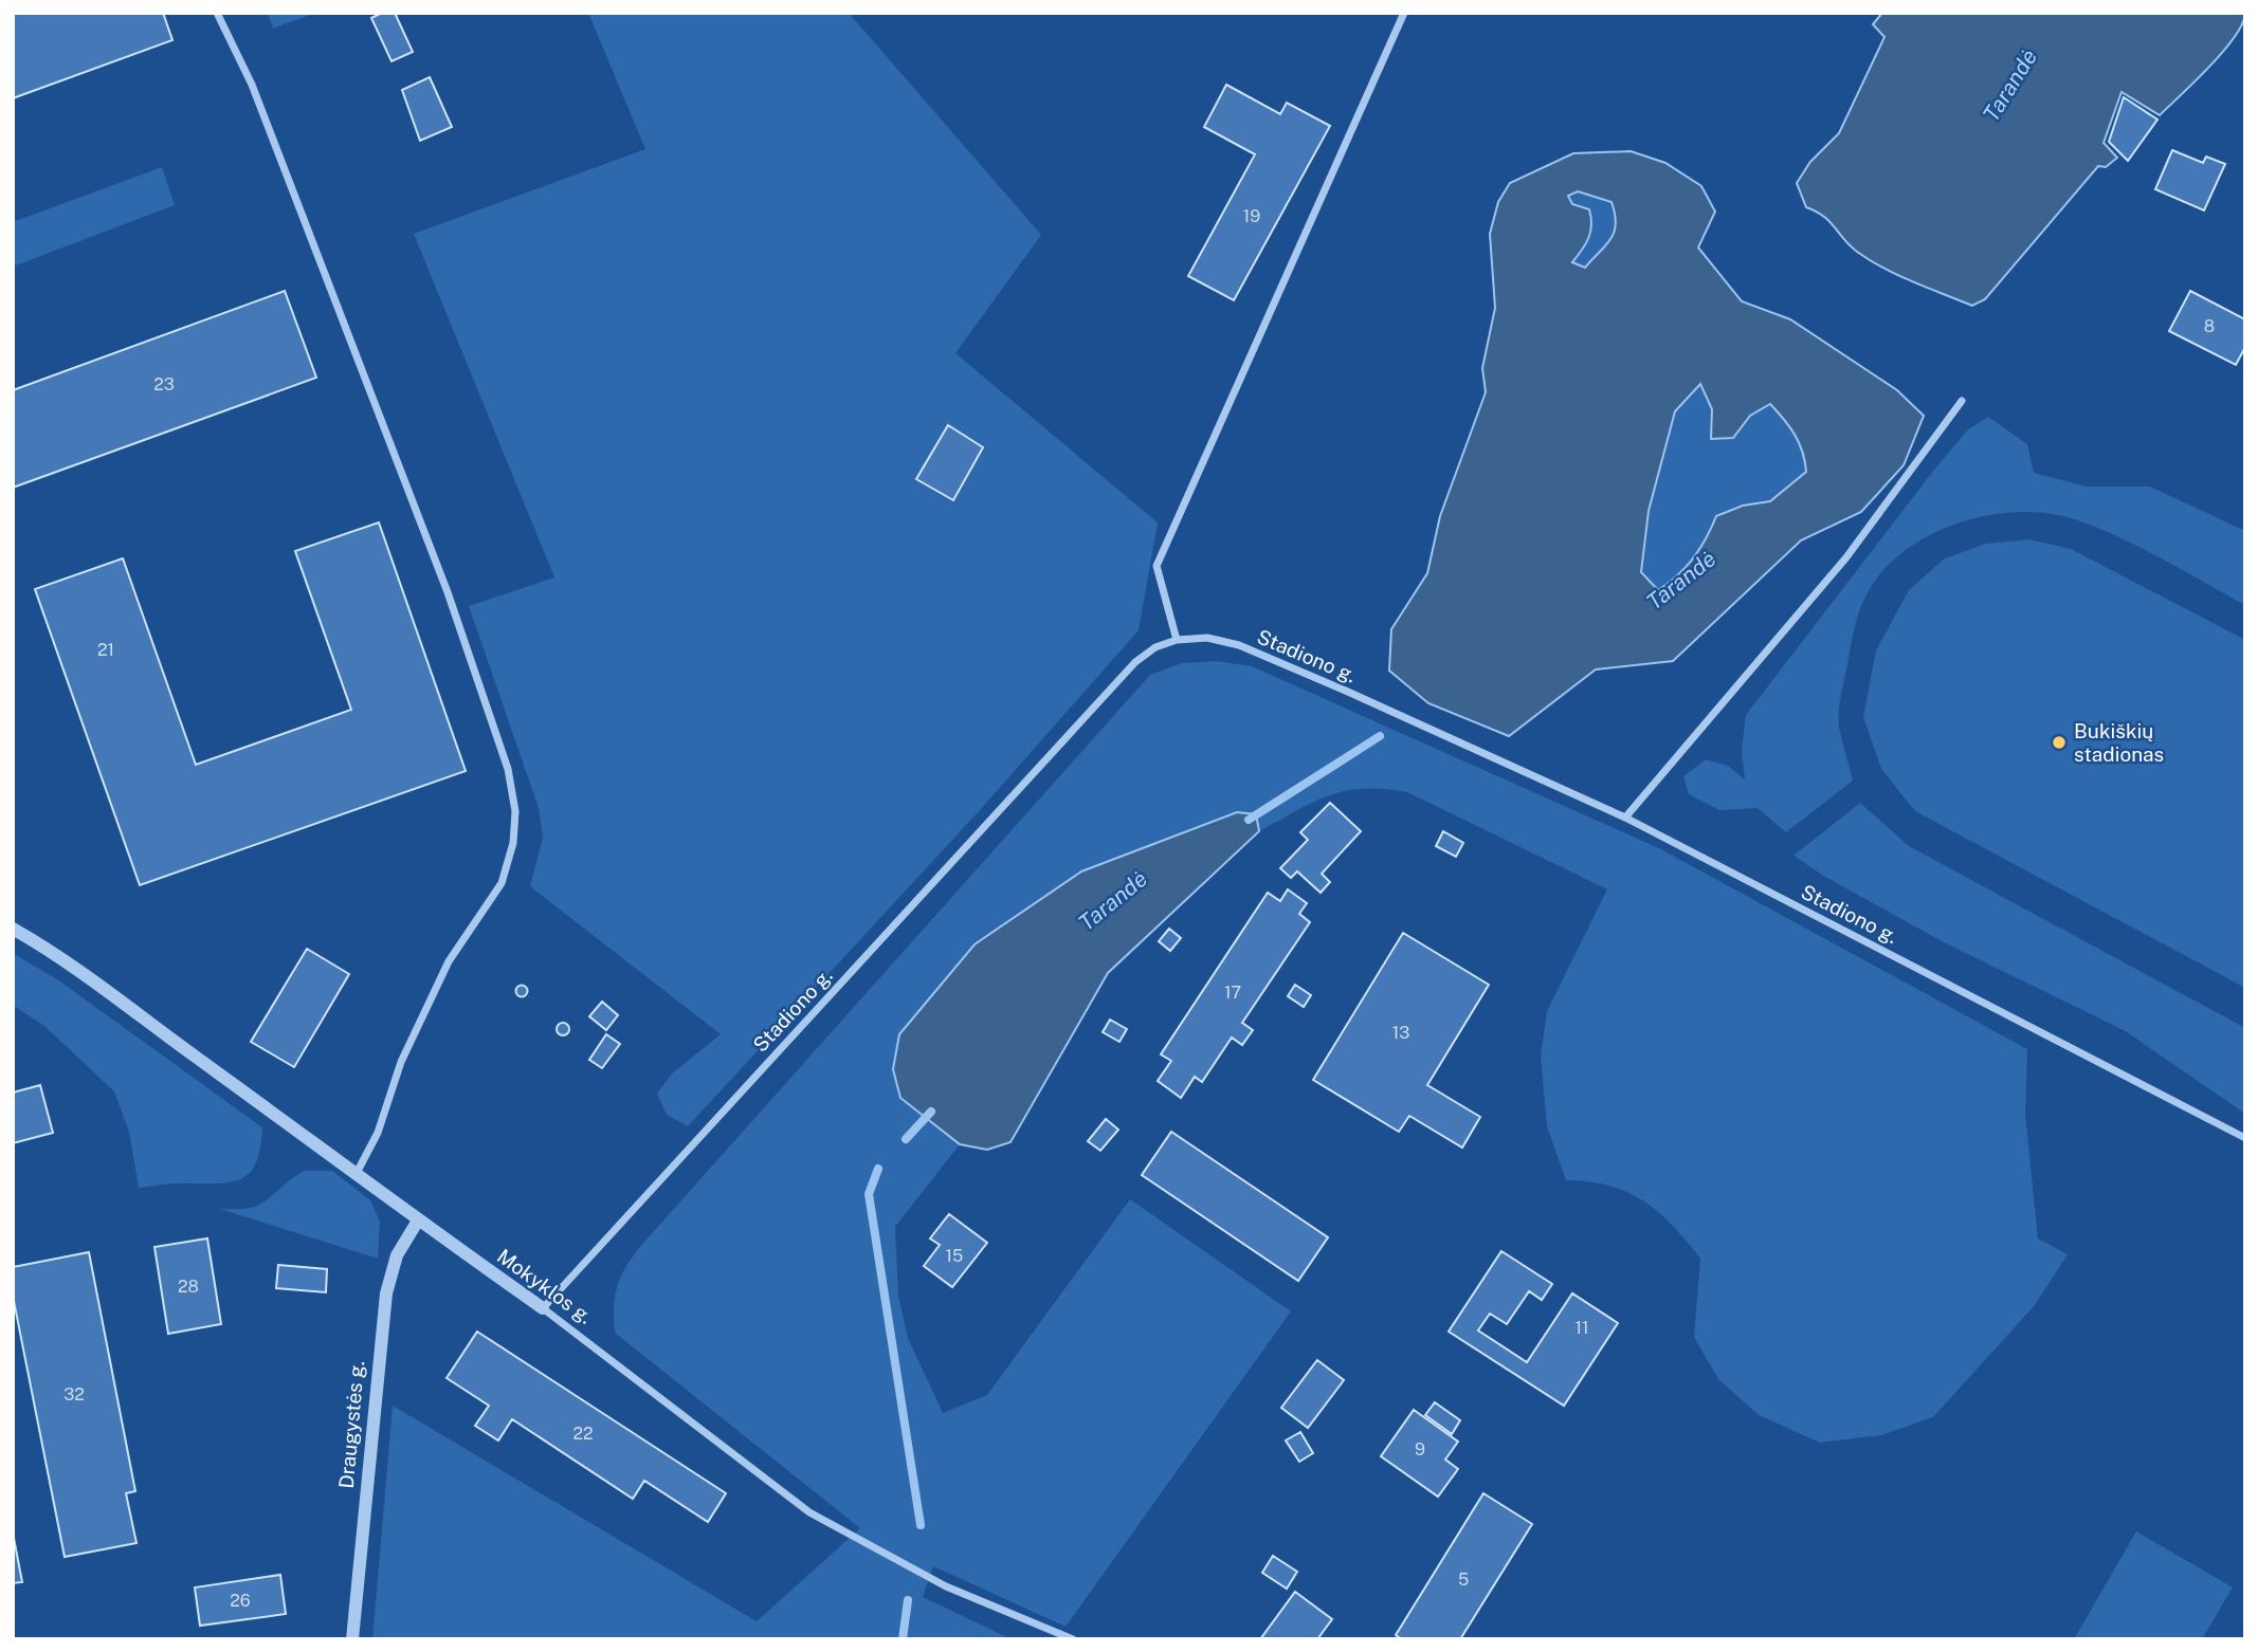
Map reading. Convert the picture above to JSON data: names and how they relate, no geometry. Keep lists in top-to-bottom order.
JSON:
{
  "streets": {
    "street": ["Stadiono g.", "Mokyklos g.", "Draugystės g."]
  },
  "crossings": [
    ["Stadiono g.", "Mokyklos g."],
    ["Mokyklos g.", "Draugystės g."]
  ],
  "water": ["Tarandė"],
  "places": ["Bukiškių stadionas"],
  "house_numbers": [
    "19",
    "8",
    "23",
    "21",
    "17",
    "13",
    "15",
    "28",
    "11",
    "32",
    "22",
    "9",
    "5",
    "26"
  ]
}
